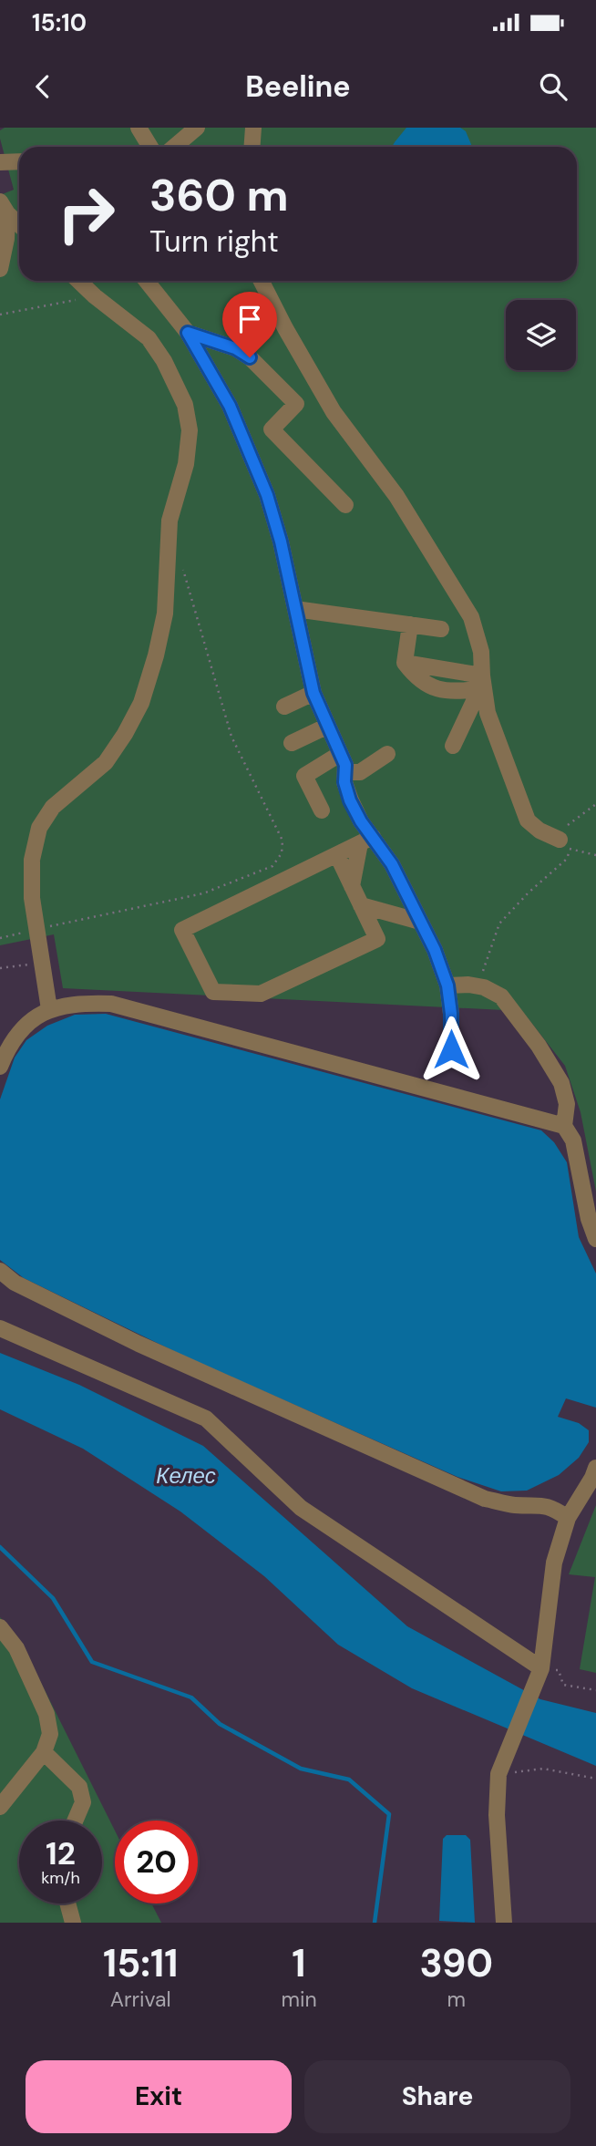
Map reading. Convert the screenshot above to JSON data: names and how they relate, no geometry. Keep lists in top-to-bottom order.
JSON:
{
  "water": ["Келес"],
  "page": {
    "status": "15:10",
    "header": "Beeline",
    "turn": ["360 m", "Turn right"],
    "speed": "12 km/h",
    "limit": "20",
    "eta": [
      "15:11",
      "Arrival",
      "1",
      "min",
      "390",
      "m"
    ],
    "buttons": ["Exit", "Share"]
  }
}
